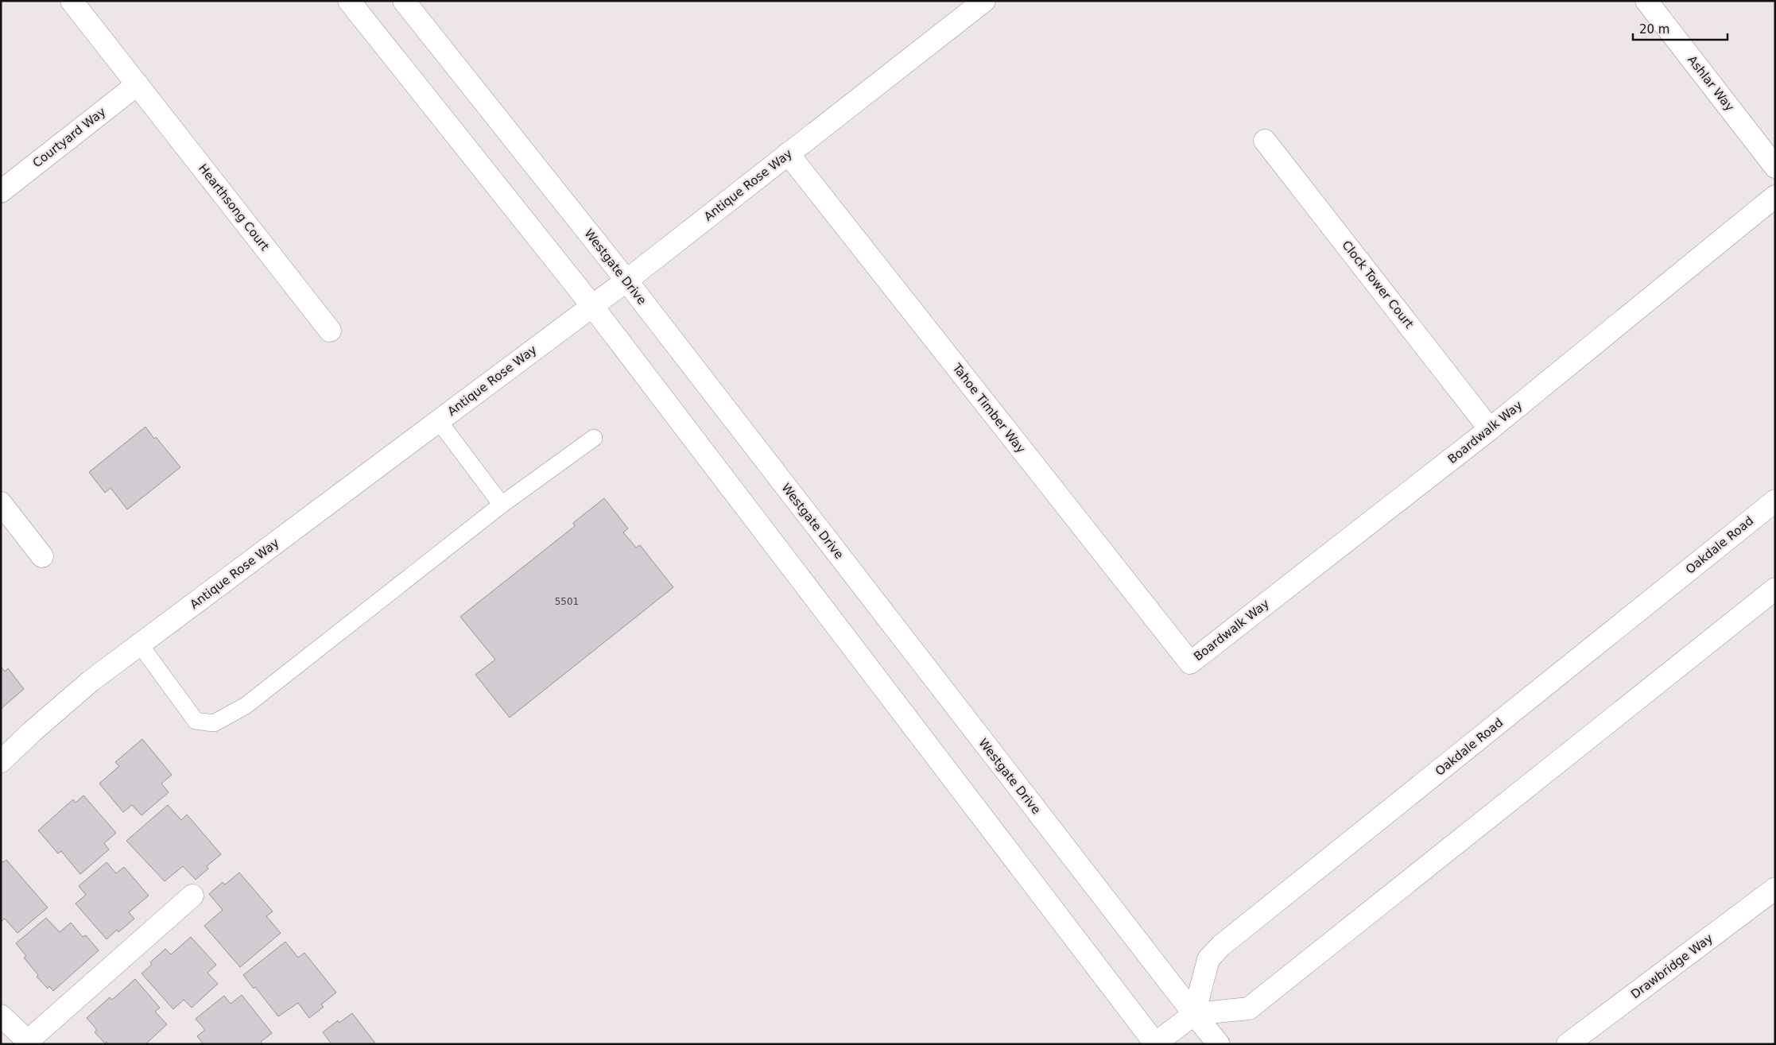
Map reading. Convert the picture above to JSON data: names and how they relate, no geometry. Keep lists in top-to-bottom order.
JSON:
{
  "streets": {
    "street": [
      "Ashlar Way",
      "Courtyard Way",
      "Antique Rose Way",
      "Hearthsong Court",
      "Westgate Drive",
      "Clock Tower Court",
      "Tahoe Timber Way",
      "Boardwalk Way",
      "Oakdale Road",
      "Drawbridge Way"
    ]
  },
  "crossings": [
    ["Courtyard Way", "Hearthsong Court"],
    ["Antique Rose Way", "Westgate Drive"],
    ["Antique Rose Way", "Tahoe Timber Way"],
    ["Westgate Drive", "Oakdale Road"],
    ["Clock Tower Court", "Boardwalk Way"],
    ["Tahoe Timber Way", "Boardwalk Way"]
  ],
  "house_numbers": ["5501"],
  "scale_bar": "20 m"
}
